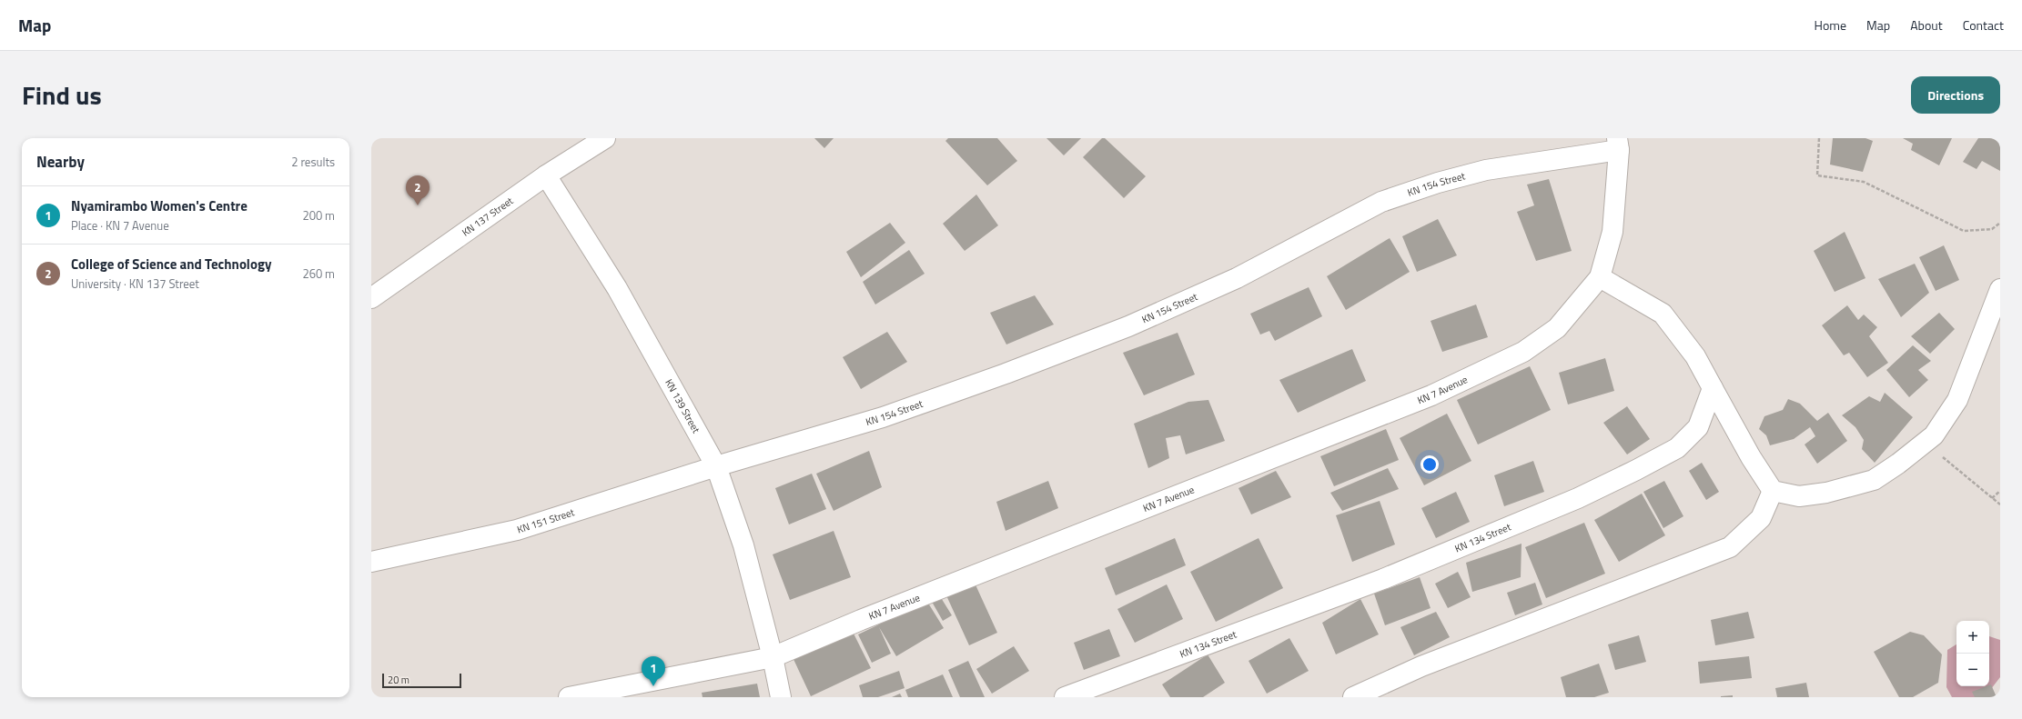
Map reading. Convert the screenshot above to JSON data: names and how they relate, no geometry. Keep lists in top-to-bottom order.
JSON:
{
  "streets": {
    "street": [
      "KN 154 Street",
      "KN 137 Street",
      "KN 7 Avenue",
      "KN 139 Street",
      "KN 151 Street",
      "KN 134 Street"
    ]
  },
  "crossings": [
    ["KN 154 Street", "KN 7 Avenue"],
    ["KN 154 Street", "KN 139 Street"],
    ["KN 154 Street", "KN 151 Street"],
    ["KN 137 Street", "KN 139 Street"],
    ["KN 7 Avenue", "KN 139 Street"],
    ["KN 139 Street", "KN 151 Street"]
  ],
  "scale_bar": "20 m",
  "page": {
    "header": "Map",
    "nav": [
      "Home",
      "Map",
      "About",
      "Contact"
    ],
    "title": "Find us",
    "buttons": "Directions",
    "heading": ["Nearby", "2 results"],
    "pins": ["2", "1"],
    "list": [
      {
        "mark": "1",
        "name": "Nyamirambo Women's Centre",
        "note": "Place · KN 7 Avenue",
        "value": "200 m"
      },
      {
        "mark": "2",
        "name": "College of Science and Technology",
        "note": "University · KN 137 Street",
        "value": "260 m"
      }
    ],
    "map_buttons": ["+", "−"],
    "scale": "20 m"
  }
}
